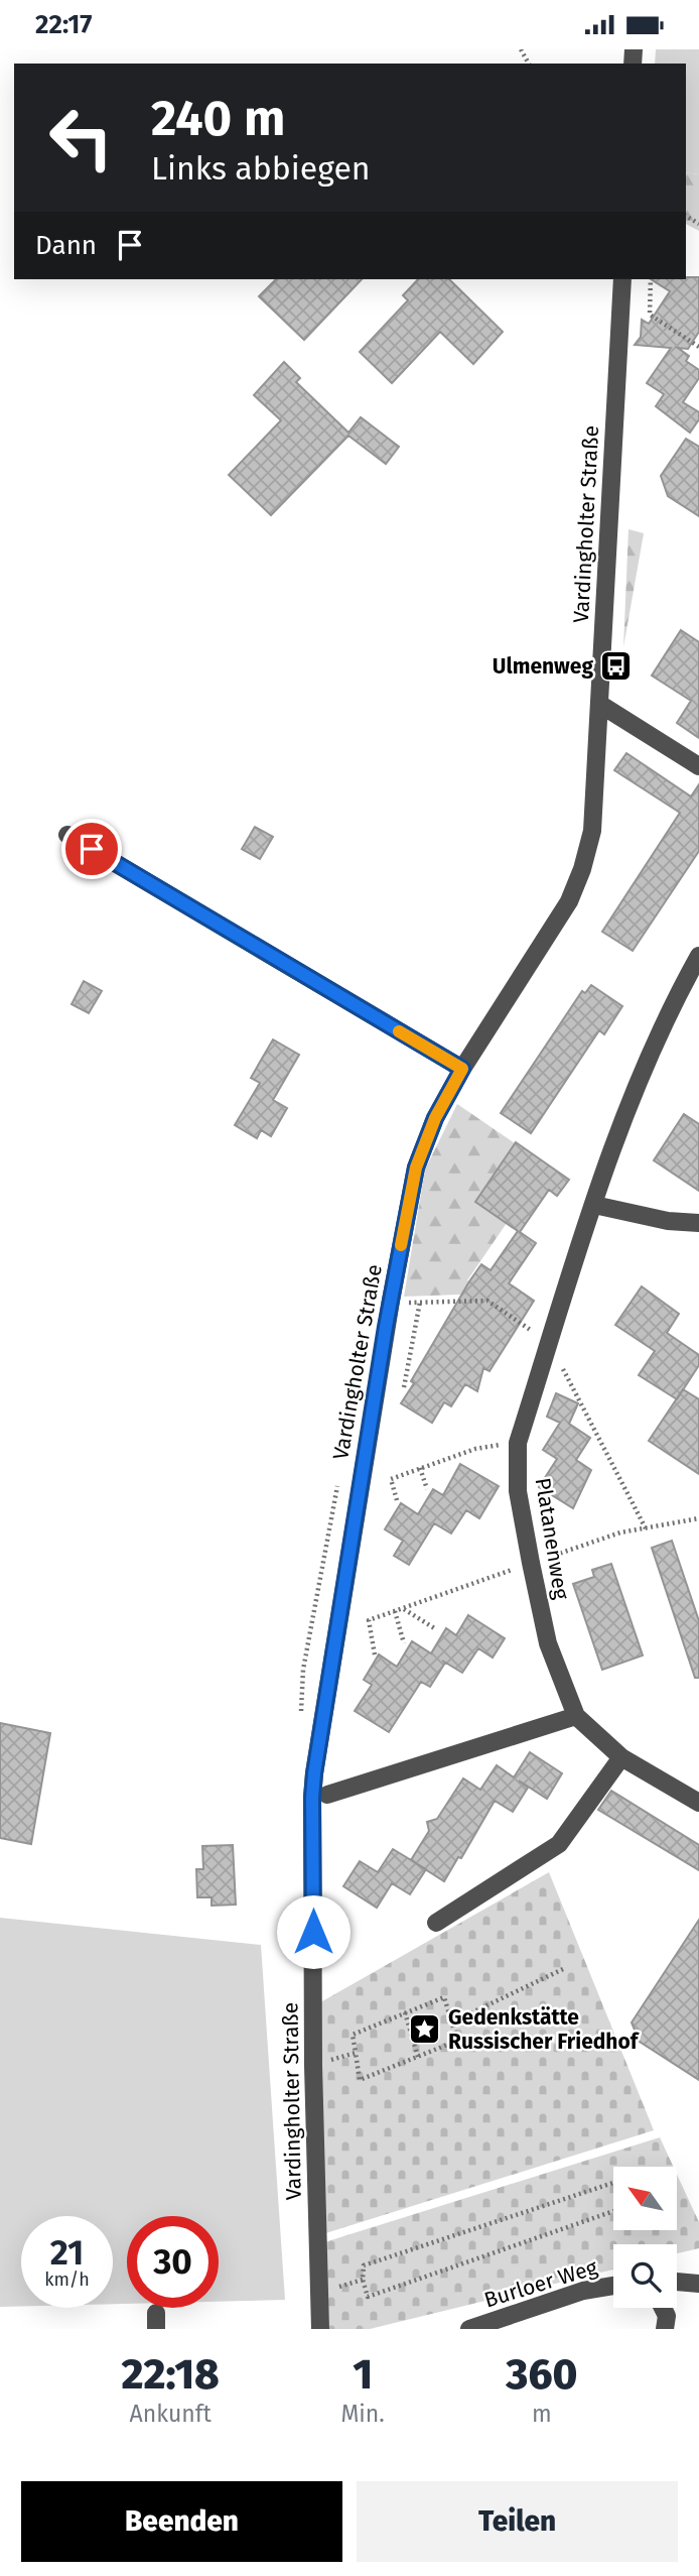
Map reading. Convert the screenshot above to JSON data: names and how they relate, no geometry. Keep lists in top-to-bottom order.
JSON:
{
  "streets": {
    "street": ["Vardingholter Straße", "Platanenweg", "Burloer Weg"]
  },
  "places": {
    "bus stop": ["Ulmenweg"],
    "place": ["Gedenkstätte Russischer Friedhof"]
  },
  "north": "top left",
  "page": {
    "status": "22:17",
    "turn": ["240 m", "Links abbiegen"],
    "then": "Dann",
    "speed": "21 km/h",
    "limit": "30",
    "eta": [
      "22:18",
      "Ankunft",
      "1",
      "Min.",
      "360",
      "m"
    ],
    "buttons": ["Beenden", "Teilen"]
  }
}
